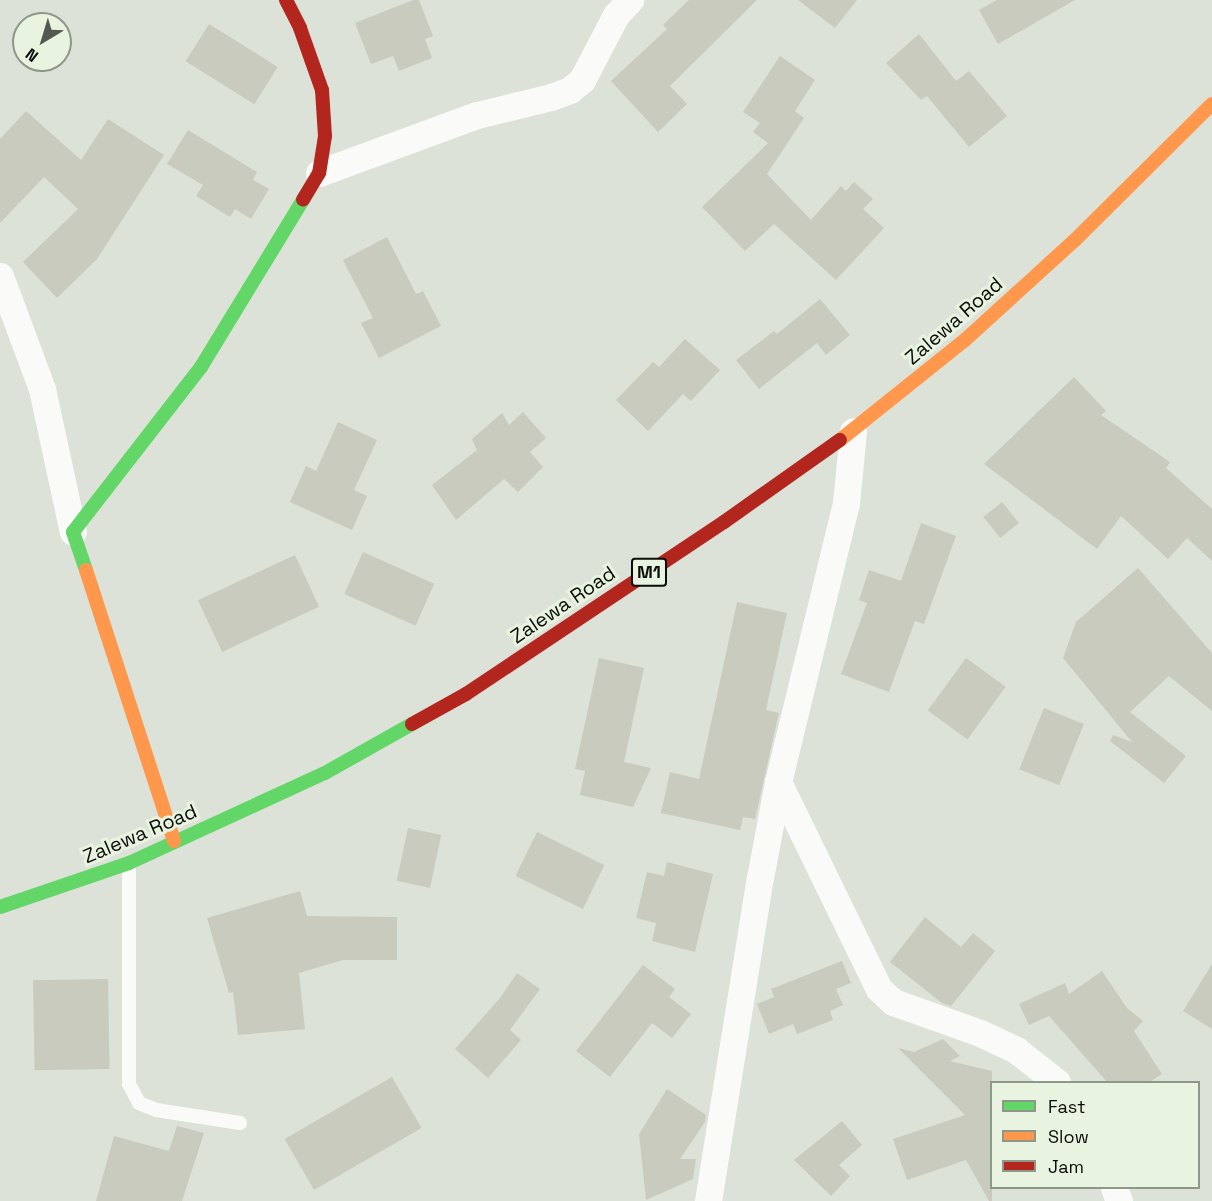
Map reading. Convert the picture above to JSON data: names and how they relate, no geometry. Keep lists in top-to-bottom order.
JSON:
{
  "streets": {
    "main road": ["Zalewa Road", "M1"]
  },
  "legend": ["Fast", "Slow", "Jam"],
  "north": "bottom left"
}
